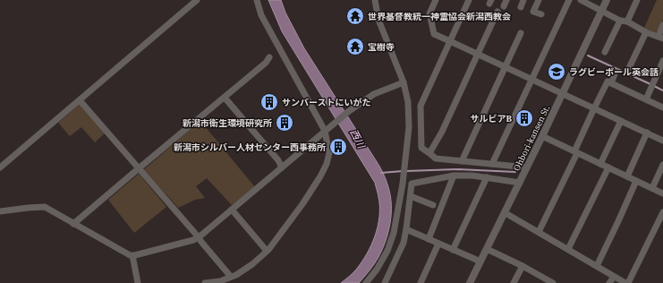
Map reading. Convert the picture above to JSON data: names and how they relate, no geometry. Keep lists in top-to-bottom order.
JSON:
{
  "streets": {
    "street": ["Ohbori-kansen St."]
  },
  "water": ["西川"],
  "places": {
    "temple": ["世界基督教統一神霊協会新潟西教会", "宝樹寺"],
    "school or university": ["ラグビーボール英会話"],
    "building": [
      "サンバーストにいがた",
      "サルビアB",
      "新潟市衛生環境研究所",
      "新潟市シルバー人材センター西事務所"
    ]
  }
}
